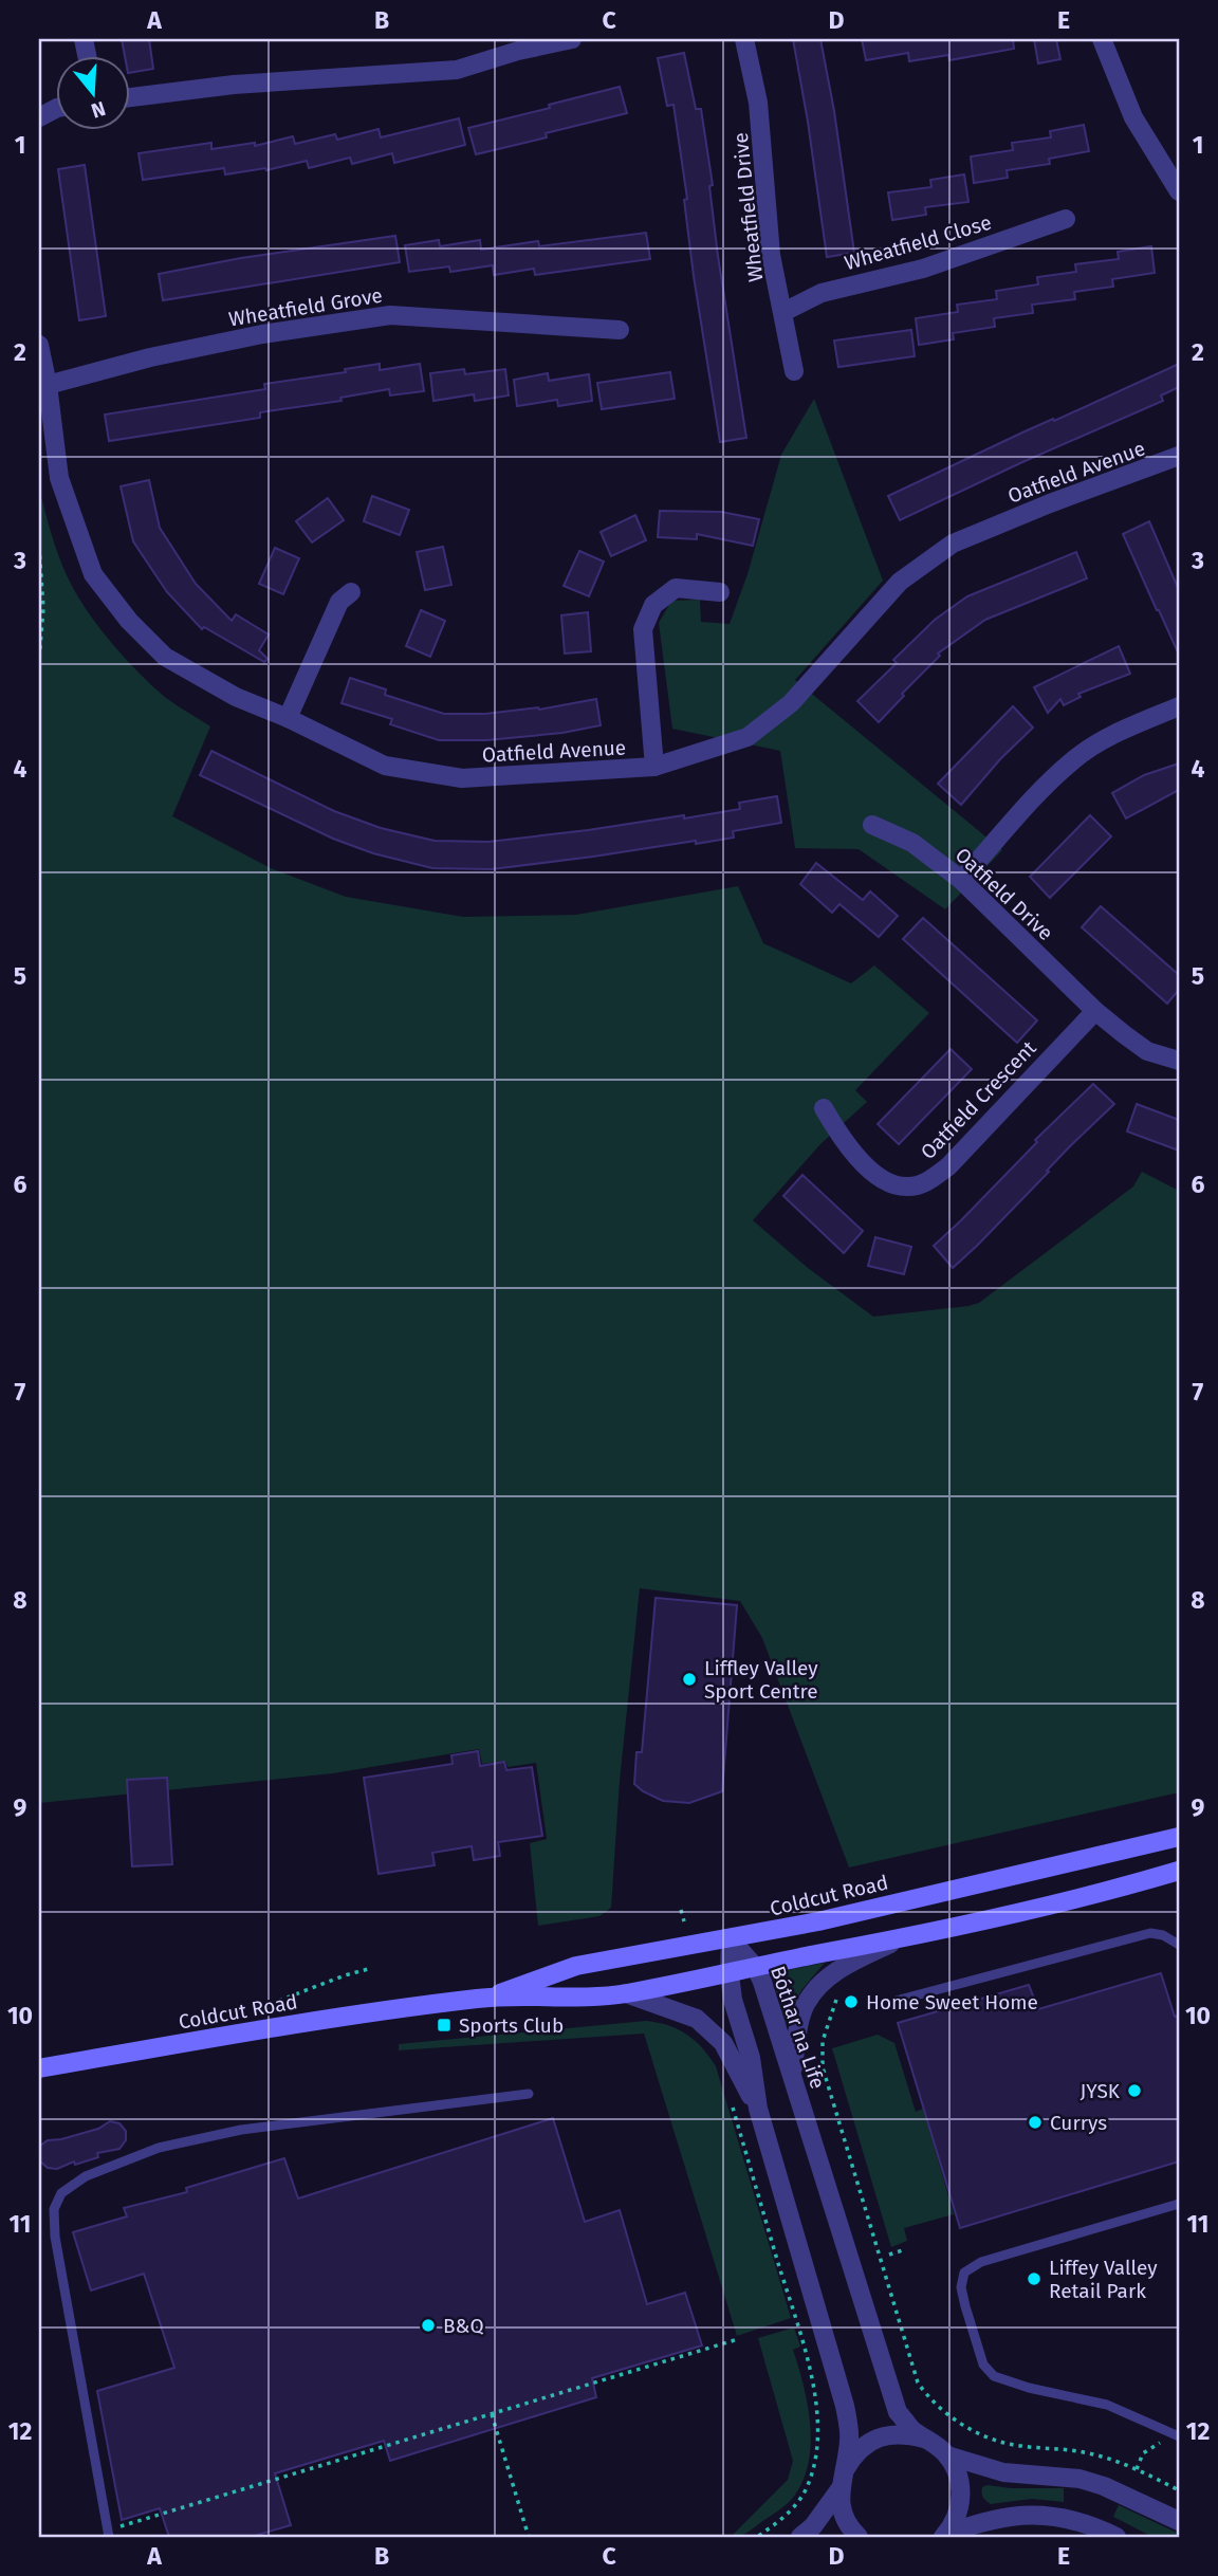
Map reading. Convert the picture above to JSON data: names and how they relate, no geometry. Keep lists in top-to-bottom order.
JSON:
{
  "streets": {
    "main road": ["Coldcut Road"],
    "street": [
      "Wheatfield Drive",
      "Wheatfield Close",
      "Wheatfield Grove",
      "Oatfield Avenue",
      "Oatfield Drive",
      "Oatfield Crescent",
      "Bóthar na Life"
    ]
  },
  "crossings": [
    ["Wheatfield Drive", "Wheatfield Close"],
    ["Wheatfield Grove", "Oatfield Avenue"],
    ["Oatfield Drive", "Oatfield Crescent"],
    ["Coldcut Road", "Bóthar na Life"]
  ],
  "places": {
    "other": [
      "Liffley Valley Sport Centre",
      "Home Sweet Home",
      "JYSK",
      "Currys",
      "Liffey Valley Retail Park",
      "B&Q"
    ],
    "transit": ["Sports Club"]
  },
  "north": "bottom",
  "grid": {
    "columns": [
      "A",
      "B",
      "C",
      "D",
      "E"
    ],
    "rows": [
      "1",
      "2",
      "3",
      "4",
      "5",
      "6",
      "7",
      "8",
      "9",
      "10",
      "11",
      "12"
    ]
  }
}
